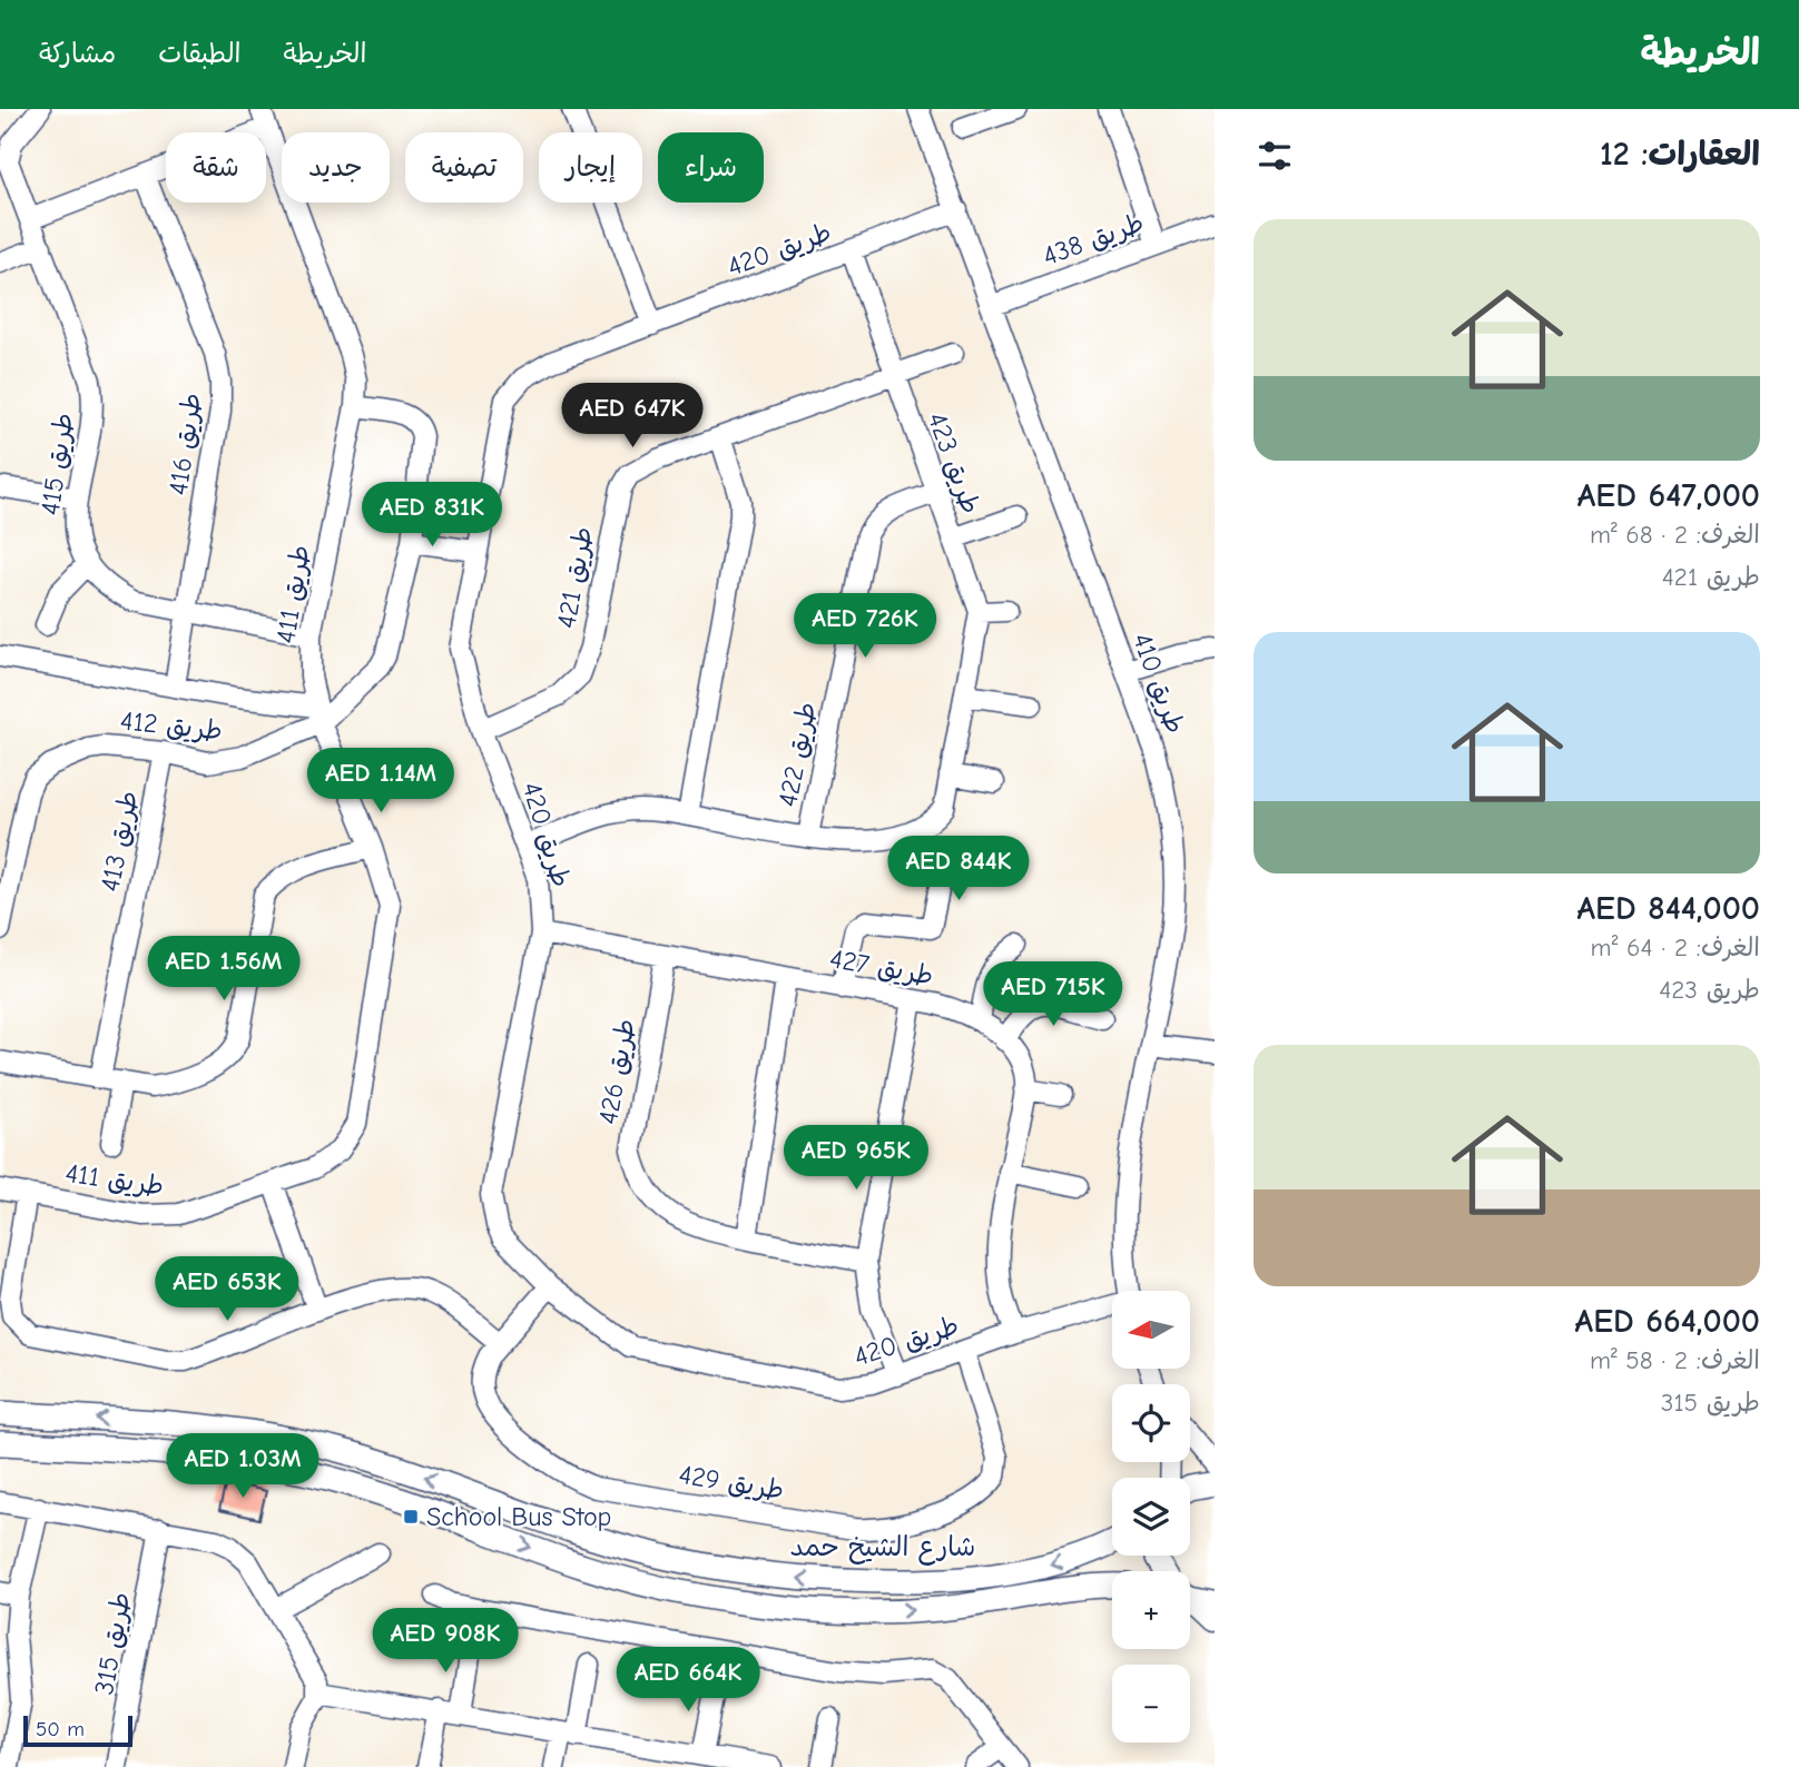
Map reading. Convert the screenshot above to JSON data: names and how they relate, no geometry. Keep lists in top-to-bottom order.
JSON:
{
  "streets": {
    "main road": ["شارع الشيخ حمد"],
    "street": [
      "طريق 438",
      "طريق 420",
      "طريق 416",
      "طريق 423",
      "طريق 415",
      "طريق 421",
      "طريق 411",
      "طريق 410",
      "طريق 412",
      "طريق 422",
      "طريق 413",
      "طريق 427",
      "طريق 426",
      "طريق 429",
      "طريق 315"
    ]
  },
  "crossings": [
    ["طريق 438", "طريق 410"],
    ["طريق 420", "طريق 423"],
    ["طريق 420", "طريق 421"],
    ["طريق 420", "طريق 410"],
    ["طريق 420", "طريق 427"],
    ["طريق 420", "طريق 429"],
    ["طريق 416", "طريق 415"],
    ["طريق 423", "طريق 421"],
    ["طريق 423", "طريق 422"],
    ["طريق 415", "طريق 411"],
    ["طريق 411", "طريق 412"],
    ["طريق 412", "طريق 413"],
    ["طريق 427", "طريق 426"]
  ],
  "places": {
    "transit": ["School Bus Stop"]
  },
  "scale_bar": "50 m",
  "north": "left",
  "page": {
    "header": "الخريطة",
    "nav": ["الخريطة", "الطبقات", "مشاركة"],
    "heading": "العقارات: 12",
    "chip": [
      "شراء",
      "إيجار",
      "تصفية",
      "جديد",
      "شقة"
    ],
    "list": [
      {
        "name": "AED 647,000",
        "note": "الغرف: 2 · 68 m² · طريق 421"
      },
      {
        "name": "AED 844,000",
        "note": "الغرف: 2 · 64 m² · طريق 423"
      },
      {
        "name": "AED 664,000",
        "note": "الغرف: 2 · 58 m² · طريق 315"
      }
    ],
    "price": [
      "AED 647K",
      "AED 831K",
      "AED 726K",
      "AED 1.14M",
      "AED 844K",
      "AED 1.56M",
      "AED 715K",
      "AED 965K",
      "AED 653K",
      "AED 1.03M",
      "AED 908K",
      "AED 664K"
    ],
    "map_buttons": ["+", "−"],
    "scale": "50 m"
  }
}
